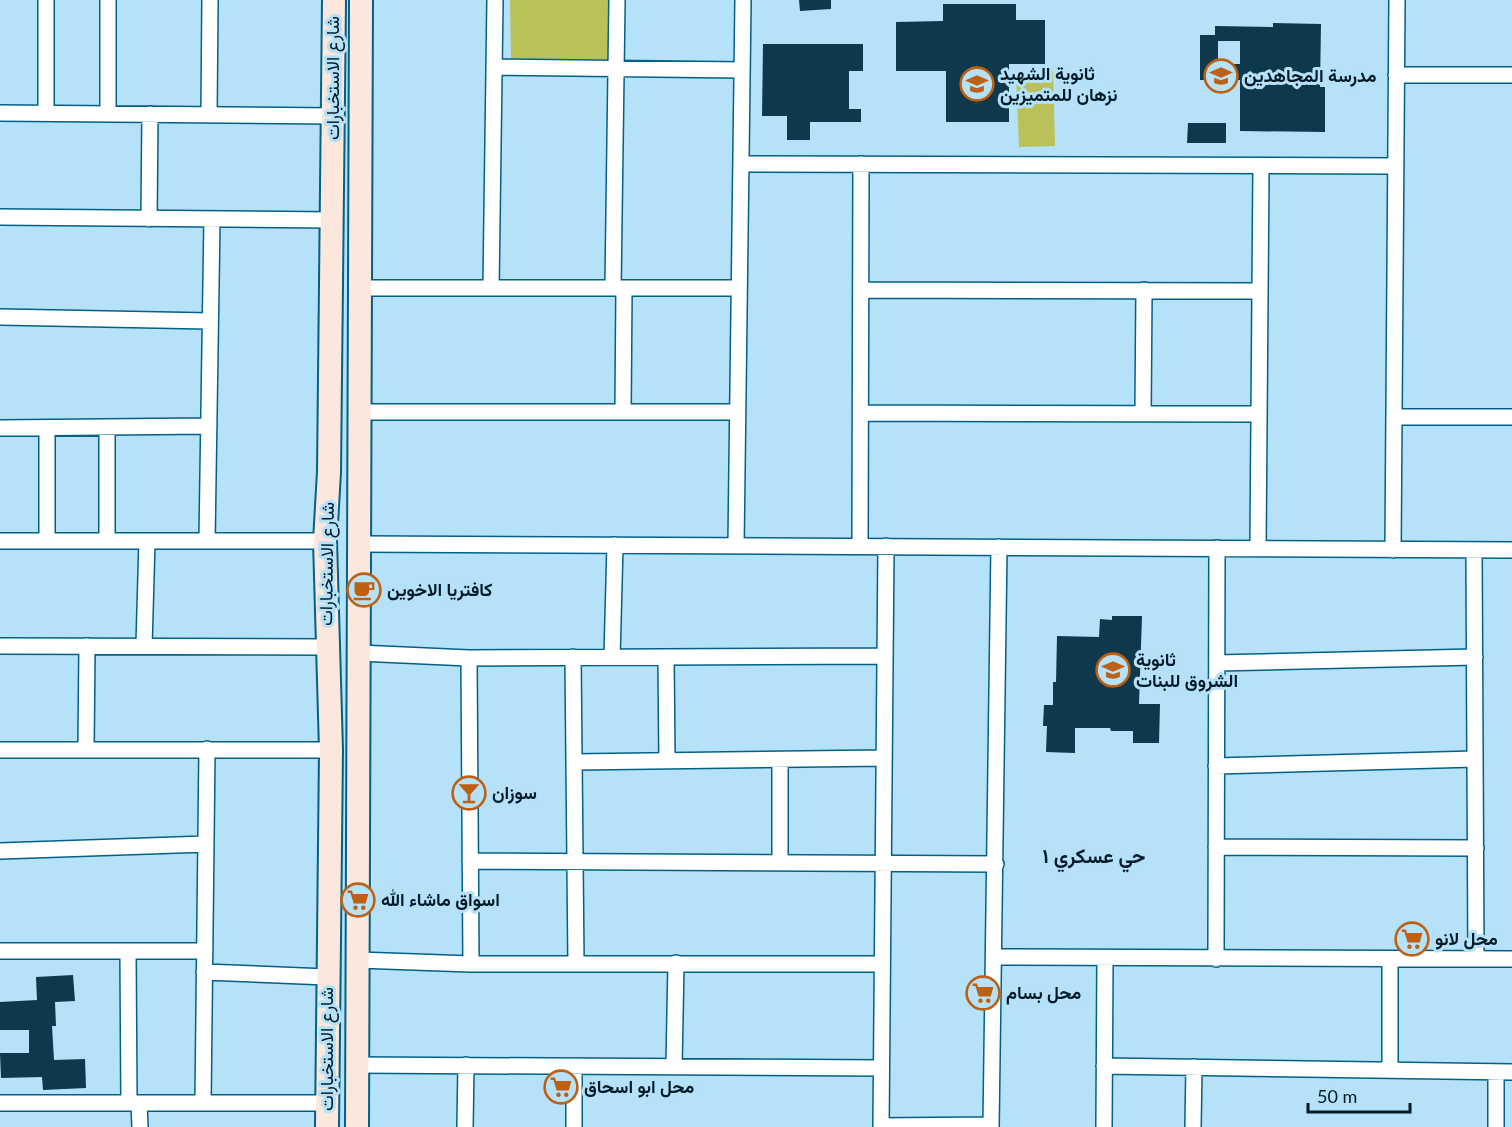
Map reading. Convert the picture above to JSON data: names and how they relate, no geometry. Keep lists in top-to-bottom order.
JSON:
{
  "streets": {
    "main road": ["شارع الاستخبارات"]
  },
  "districts": ["حي عسكري ١"],
  "places": {
    "school or university": ["مدرسة المجاهدين", "ثانوية الشهيد نزهان للمتميزين", "ثانوية الشروق للبنات"],
    "cafe": ["كافتريا الاخوين"],
    "bar": ["سوزان"],
    "supermarket": [
      "اسواق ماشاء الله",
      "محل لانو",
      "محل بسام",
      "محل ابو اسحاق"
    ]
  },
  "scale_bar": "50 m"
}
